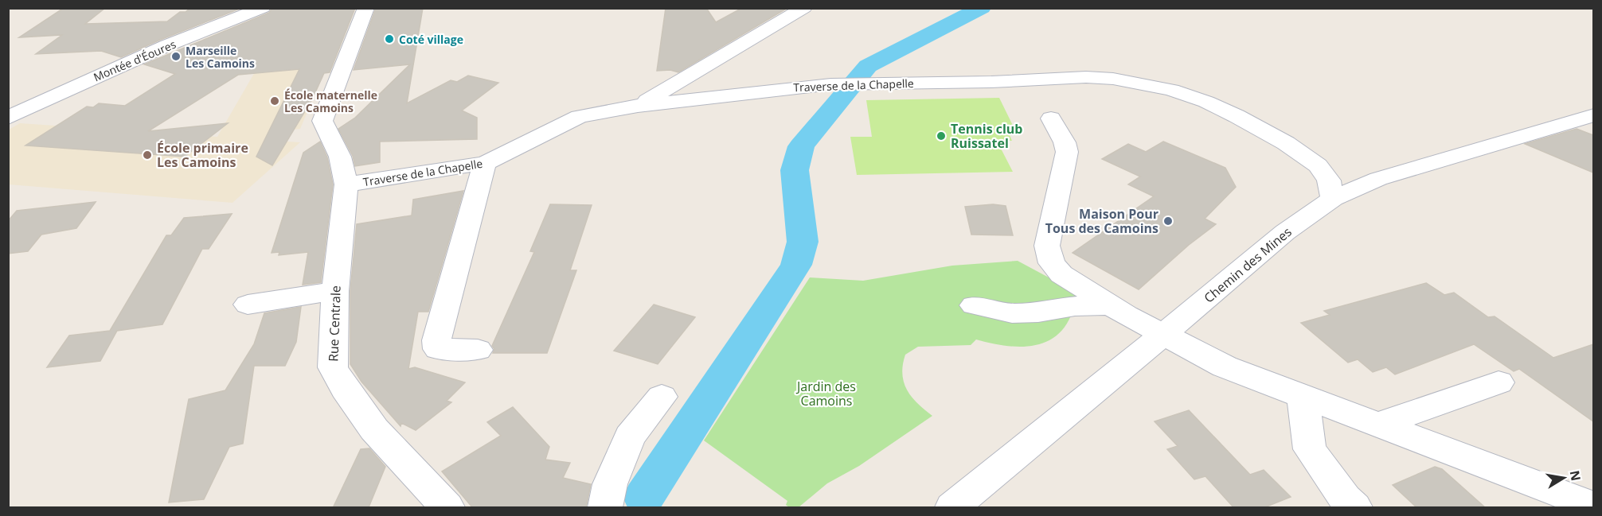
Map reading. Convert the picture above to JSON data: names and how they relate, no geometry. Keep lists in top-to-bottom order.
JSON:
{
  "streets": {
    "street": [
      "Montée d'Éoures",
      "Traverse de la Chapelle",
      "Chemin des Mines",
      "Rue Centrale"
    ]
  },
  "crossings": [
    ["Traverse de la Chapelle", "Chemin des Mines"],
    ["Traverse de la Chapelle", "Rue Centrale"]
  ],
  "parks": ["Jardin des Camoins"],
  "places": [
    "Coté village",
    "Marseille Les Camoins",
    "École maternelle Les Camoins",
    "Tennis club Ruissatel",
    "École primaire Les Camoins",
    "Maison Pour Tous des Camoins"
  ],
  "north": "right"
}
